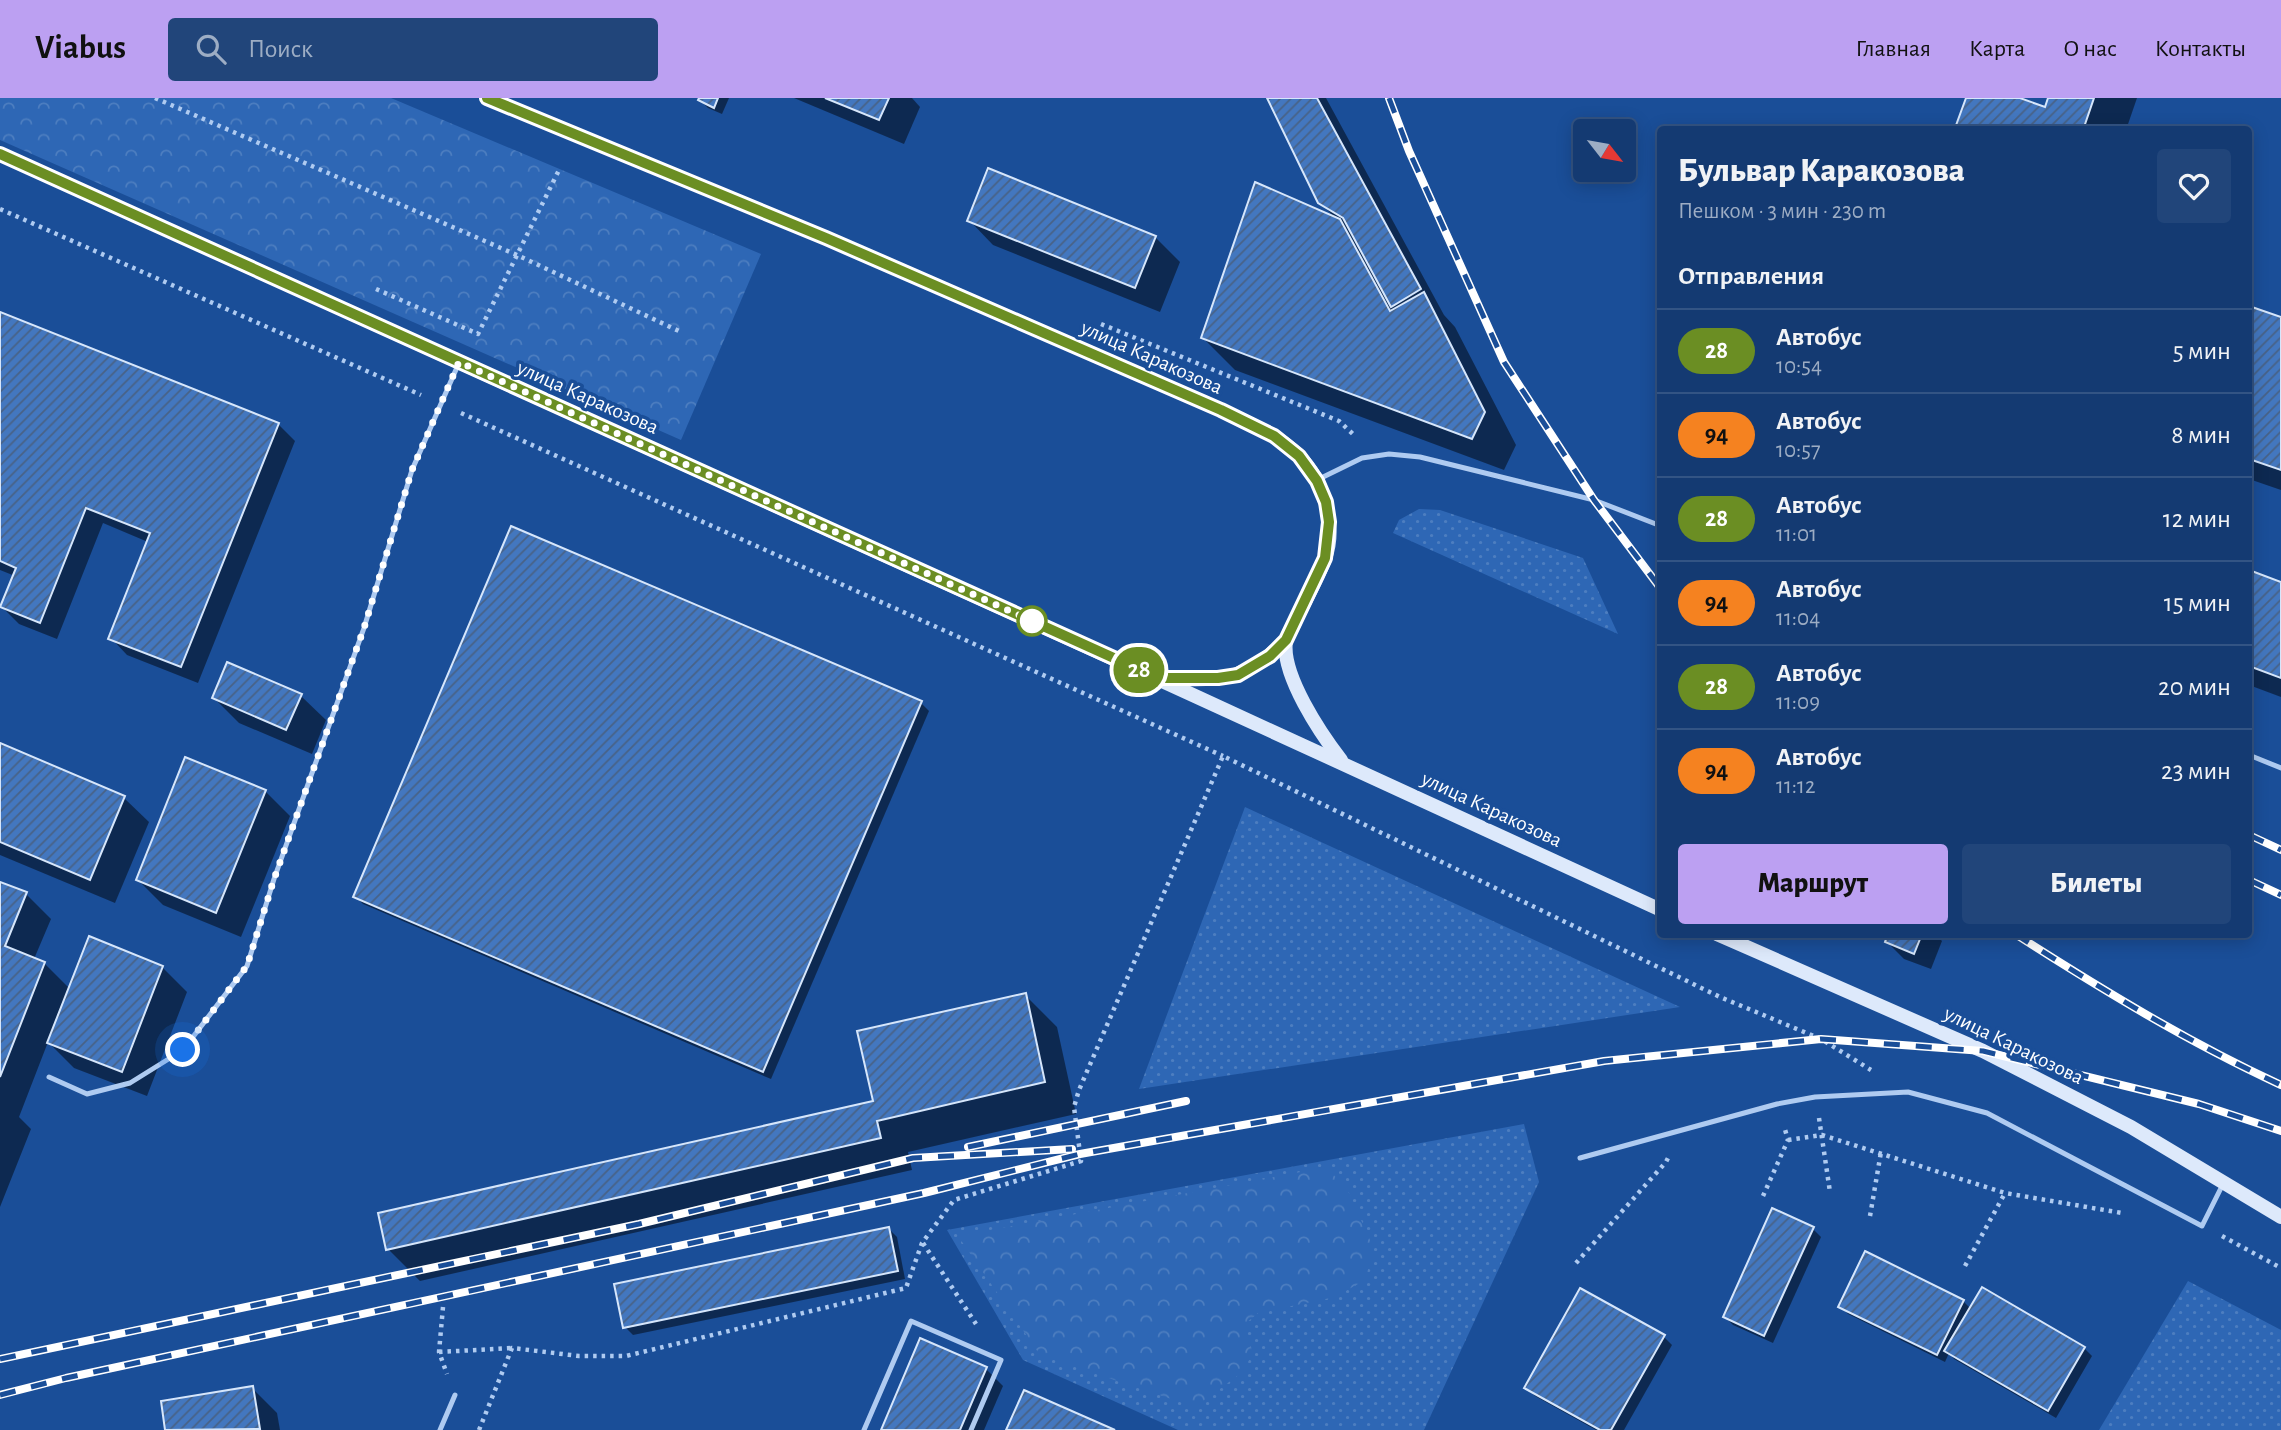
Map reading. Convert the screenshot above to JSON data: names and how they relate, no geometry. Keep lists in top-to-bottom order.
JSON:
{
  "streets": {
    "main road": ["улица Каракозова"]
  },
  "lines": ["bus line 28"],
  "north": "bottom right",
  "page": {
    "header": "Viabus",
    "search": "Поиск",
    "nav": [
      "Главная",
      "Карта",
      "О нас",
      "Контакты"
    ],
    "on_map": "28",
    "heading": [
      ["Бульвар Каракозова", "Пешком · 3 мин · 230 m"],
      "Отправления"
    ],
    "list": [
      {
        "mark": "28",
        "name": "Автобус",
        "note": "10:54",
        "value": "5 мин"
      },
      {
        "mark": "94",
        "name": "Автобус",
        "note": "10:57",
        "value": "8 мин"
      },
      {
        "mark": "28",
        "name": "Автобус",
        "note": "11:01",
        "value": "12 мин"
      },
      {
        "mark": "94",
        "name": "Автобус",
        "note": "11:04",
        "value": "15 мин"
      },
      {
        "mark": "28",
        "name": "Автобус",
        "note": "11:09",
        "value": "20 мин"
      },
      {
        "mark": "94",
        "name": "Автобус",
        "note": "11:12",
        "value": "23 мин"
      }
    ],
    "buttons": ["Маршрут", "Билеты"]
  }
}
